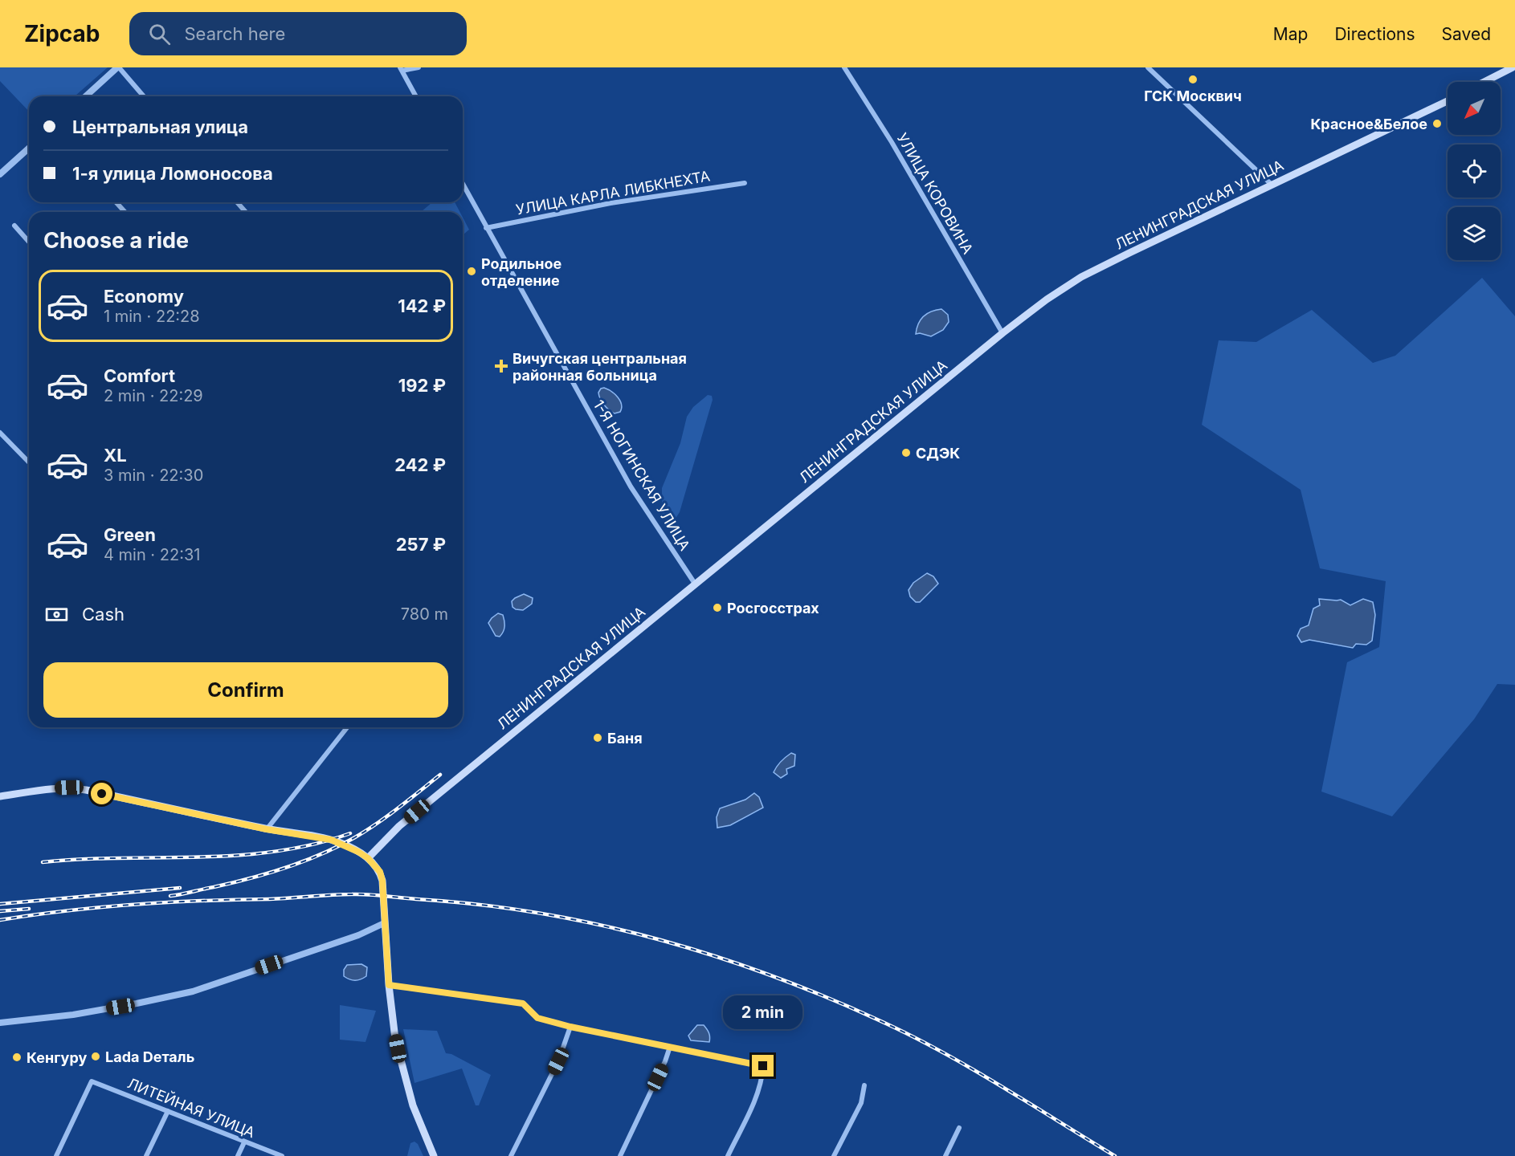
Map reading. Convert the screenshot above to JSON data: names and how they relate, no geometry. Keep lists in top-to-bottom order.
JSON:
{
  "streets": {
    "main road": ["ЛЕНИНГРАДСКАЯ УЛИЦА"],
    "street": [
      "УЛИЦА КАРЛА ЛИБКНЕХТА",
      "УЛИЦА КОРОВИНА",
      "1-Я НОГИНСКАЯ УЛИЦА",
      "ЛИТЕЙНАЯ УЛИЦА"
    ]
  },
  "crossings": [
    ["УЛИЦА КАРЛА ЛИБКНЕХТА", "1-Я НОГИНСКАЯ УЛИЦА"],
    ["УЛИЦА КОРОВИНА", "ЛЕНИНГРАДСКАЯ УЛИЦА"],
    ["ЛЕНИНГРАДСКАЯ УЛИЦА", "1-Я НОГИНСКАЯ УЛИЦА"]
  ],
  "places": {
    "other": [
      "ГСК Москвич",
      "Красное&Белое",
      "Родильное отделение",
      "СДЭК",
      "Росгосстрах",
      "Баня",
      "Lada Dеталь",
      "Кенгуру"
    ],
    "health": ["Вичугская центральная районная больница"]
  },
  "north": "bottom left",
  "page": {
    "header": "Zipcab",
    "search": "Search here",
    "nav": ["Map", "Directions", "Saved"],
    "banner": ["Центральная улица", "1-я улица Ломоносова"],
    "heading": "Choose a ride",
    "list": [
      {
        "name": "Economy",
        "note": "1 min · 22:28",
        "value": "142 ₽"
      },
      {
        "name": "Comfort",
        "note": "2 min · 22:29",
        "value": "192 ₽"
      },
      {
        "name": "XL",
        "note": "3 min · 22:30",
        "value": "242 ₽"
      },
      {
        "name": "Green",
        "note": "4 min · 22:31",
        "value": "257 ₽"
      }
    ],
    "pay": ["Cash", "780 m"],
    "buttons": "Confirm",
    "bubble": "2 min"
  }
}
